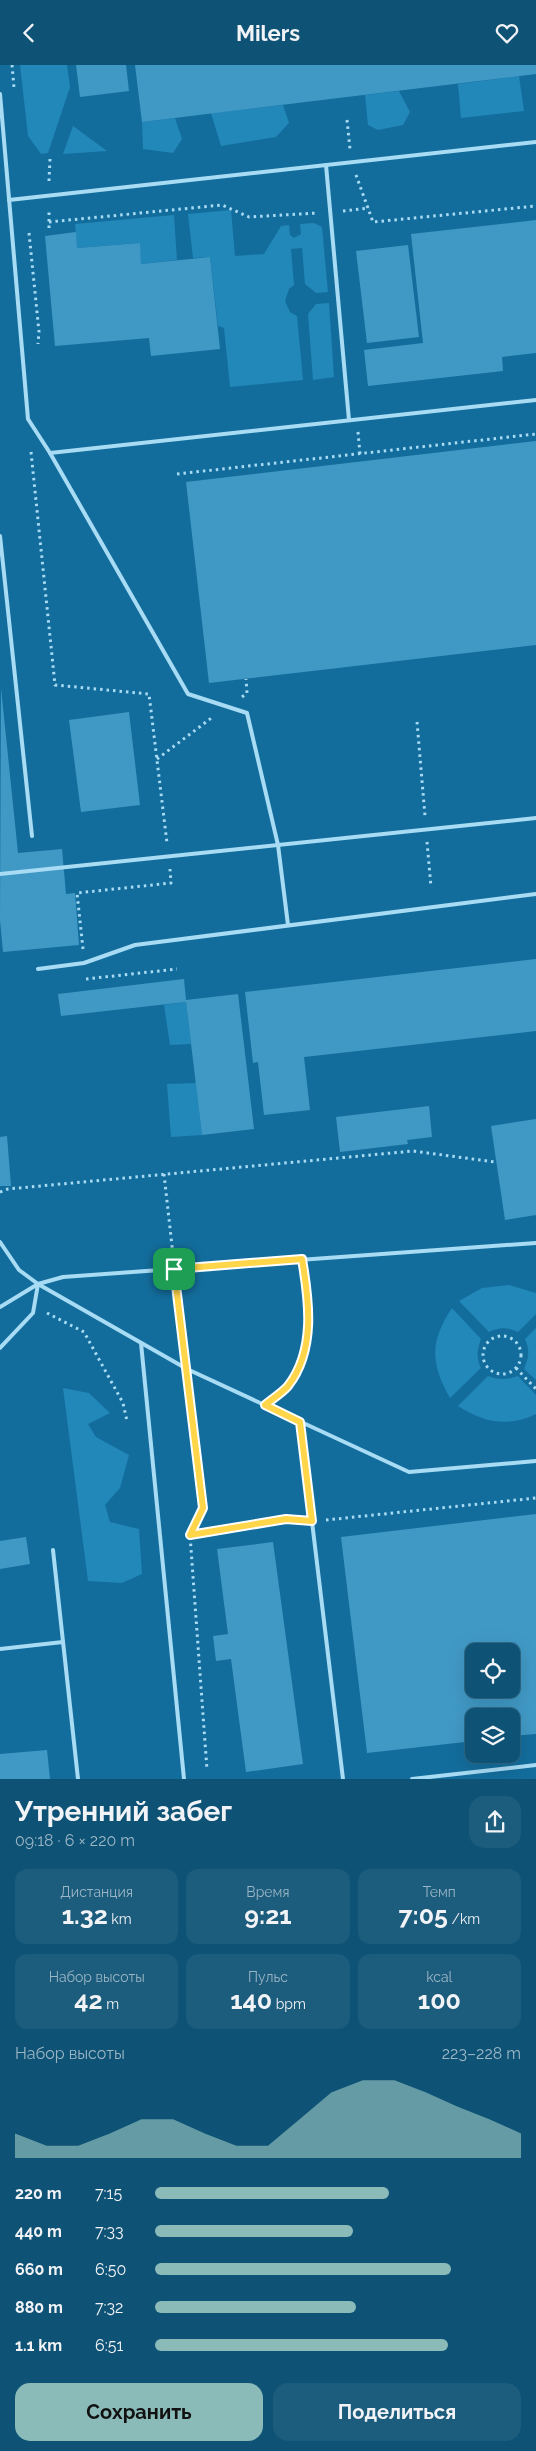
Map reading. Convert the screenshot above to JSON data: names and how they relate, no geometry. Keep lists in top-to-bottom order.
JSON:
{
  "page": {
    "header": "Milers",
    "heading": ["Утренний забег", "09:18 · 6 × 220 m"],
    "stats": [
      ["Дистанция", "1.32 km"],
      ["Время", "9:21"],
      ["Темп", "7:05 /km"],
      ["Набор высоты", "42 m"],
      ["Пульс", "140 bpm"],
      ["kcal", "100"]
    ],
    "chart": ["Набор высоты", "223–228 m"],
    "list": [
      {
        "name": "220 m",
        "note": "7:15"
      },
      {
        "name": "440 m",
        "note": "7:33"
      },
      {
        "name": "660 m",
        "note": "6:50"
      },
      {
        "name": "880 m",
        "note": "7:32"
      },
      {
        "name": "1.1 km",
        "note": "6:51"
      }
    ],
    "buttons": ["Сохранить", "Поделиться"]
  }
}
